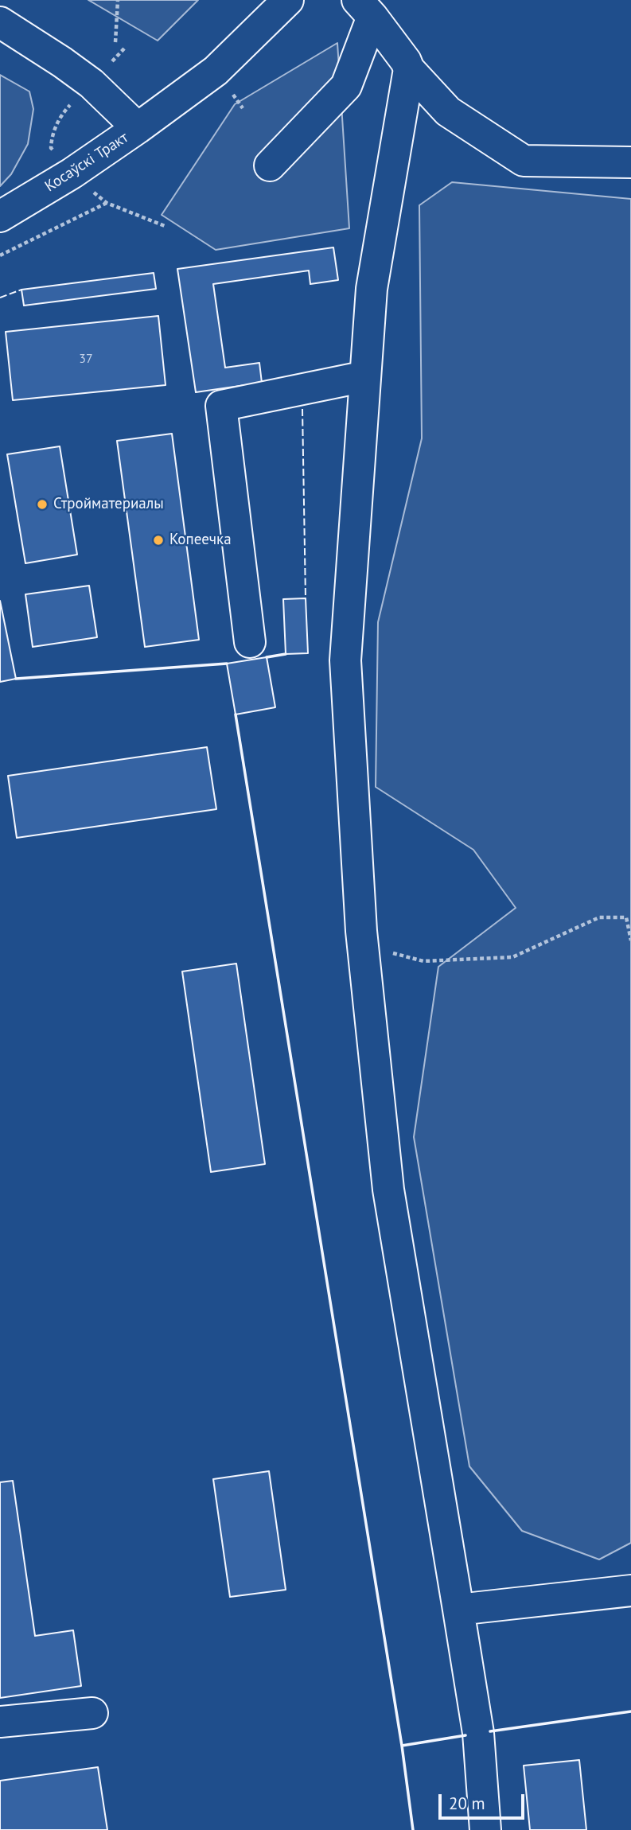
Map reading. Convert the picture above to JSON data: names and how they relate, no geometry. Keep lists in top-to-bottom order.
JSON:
{
  "streets": {
    "main road": ["Косаўскі Тракт"]
  },
  "places": ["Стройматериалы", "Копеечка"],
  "house_numbers": ["37"],
  "scale_bar": "20 m"
}
